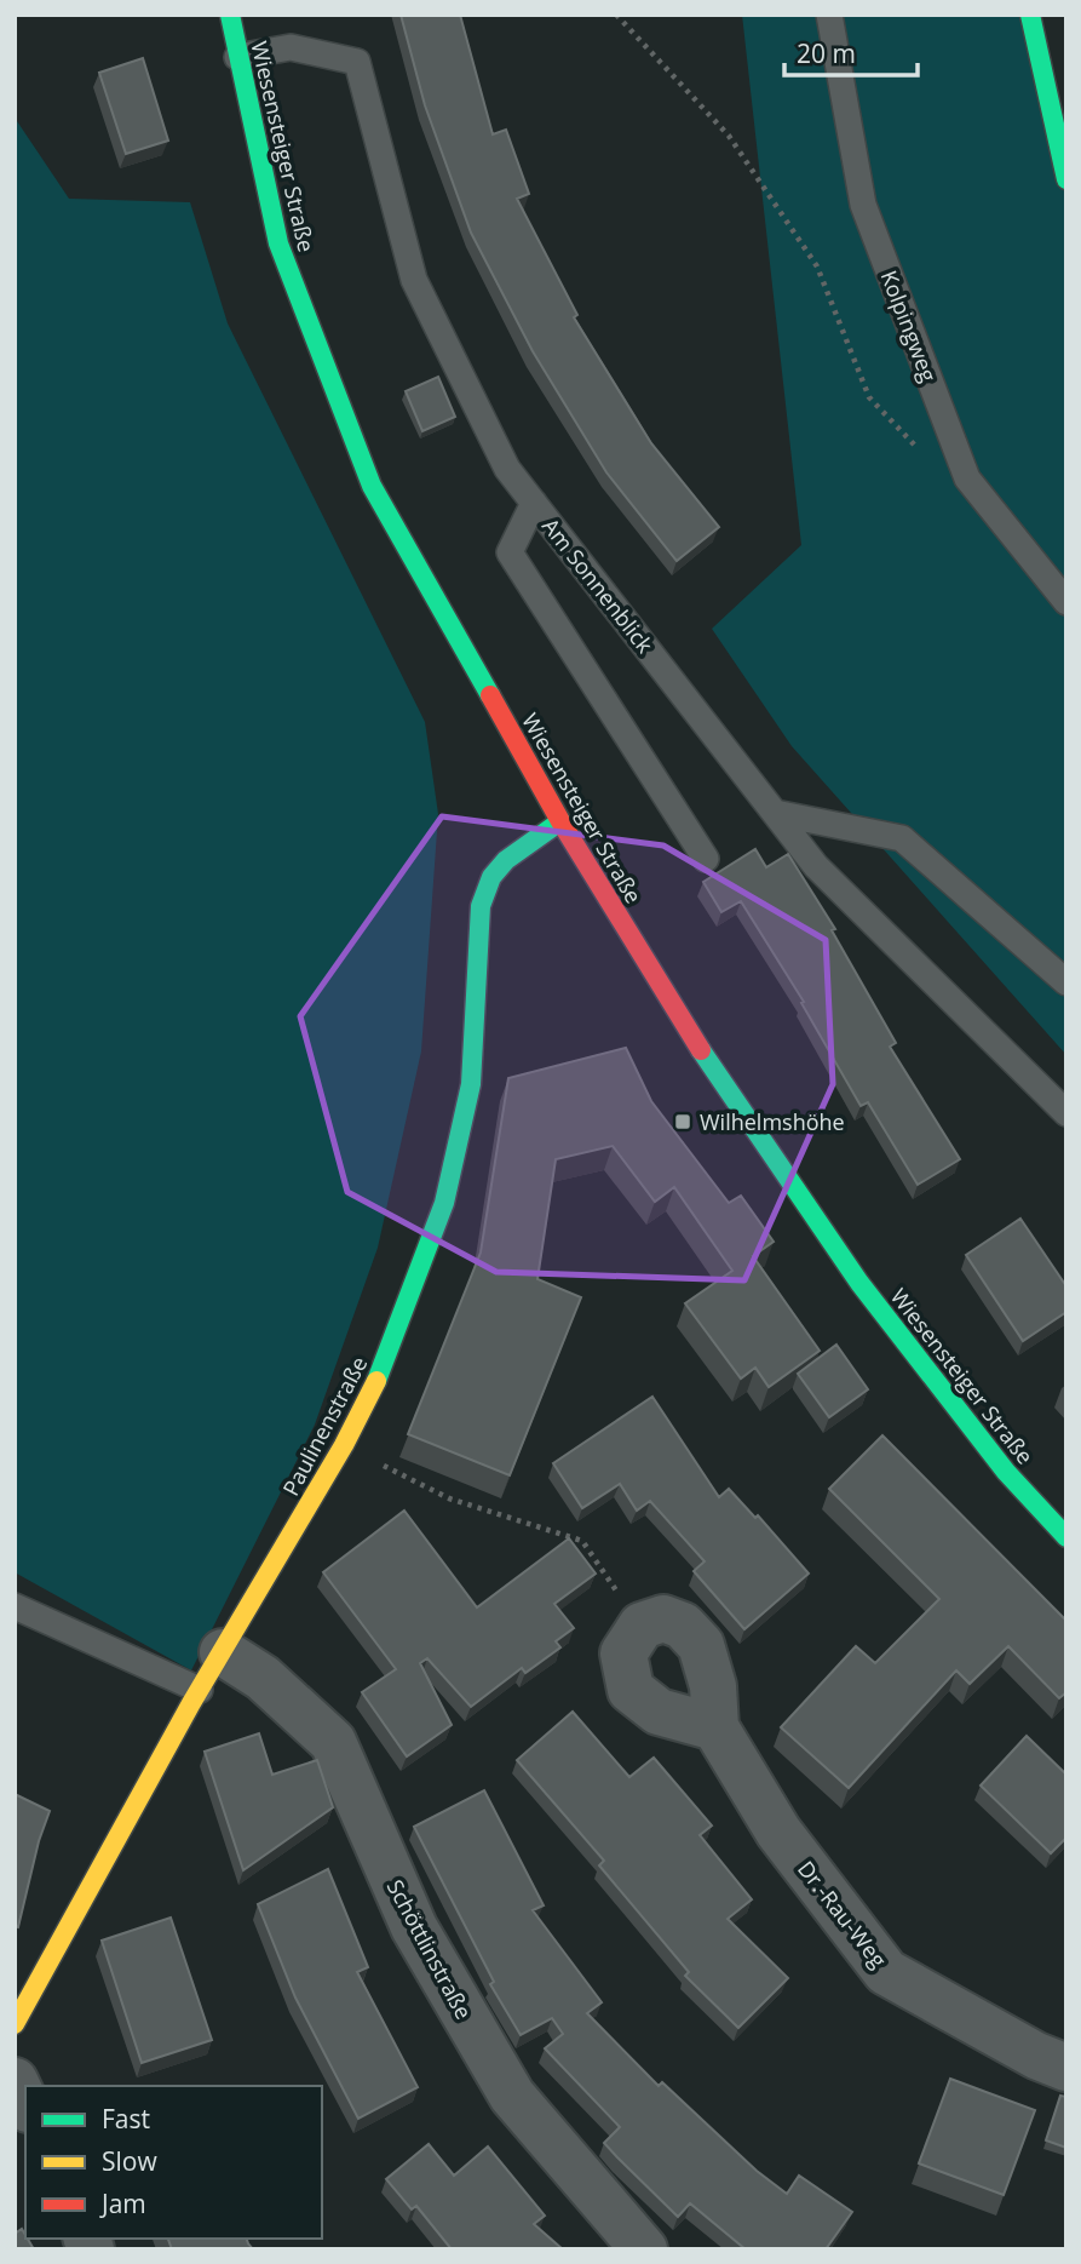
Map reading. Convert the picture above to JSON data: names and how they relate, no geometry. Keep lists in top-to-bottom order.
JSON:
{
  "streets": {
    "main road": ["Wiesensteiger Straße", "Paulinenstraße"],
    "street": ["Dr.-Rau-Weg", "Schöttlinstraße"],
    "lane": ["Kolpingweg", "Am Sonnenblick"]
  },
  "crossings": [
    ["Wiesensteiger Straße", "Am Sonnenblick"],
    ["Wiesensteiger Straße", "Paulinenstraße"],
    ["Paulinenstraße", "Schöttlinstraße"]
  ],
  "places": {
    "transit": ["Wilhelmshöhe"]
  },
  "legend": ["Fast", "Slow", "Jam"],
  "scale_bar": "20 m"
}
